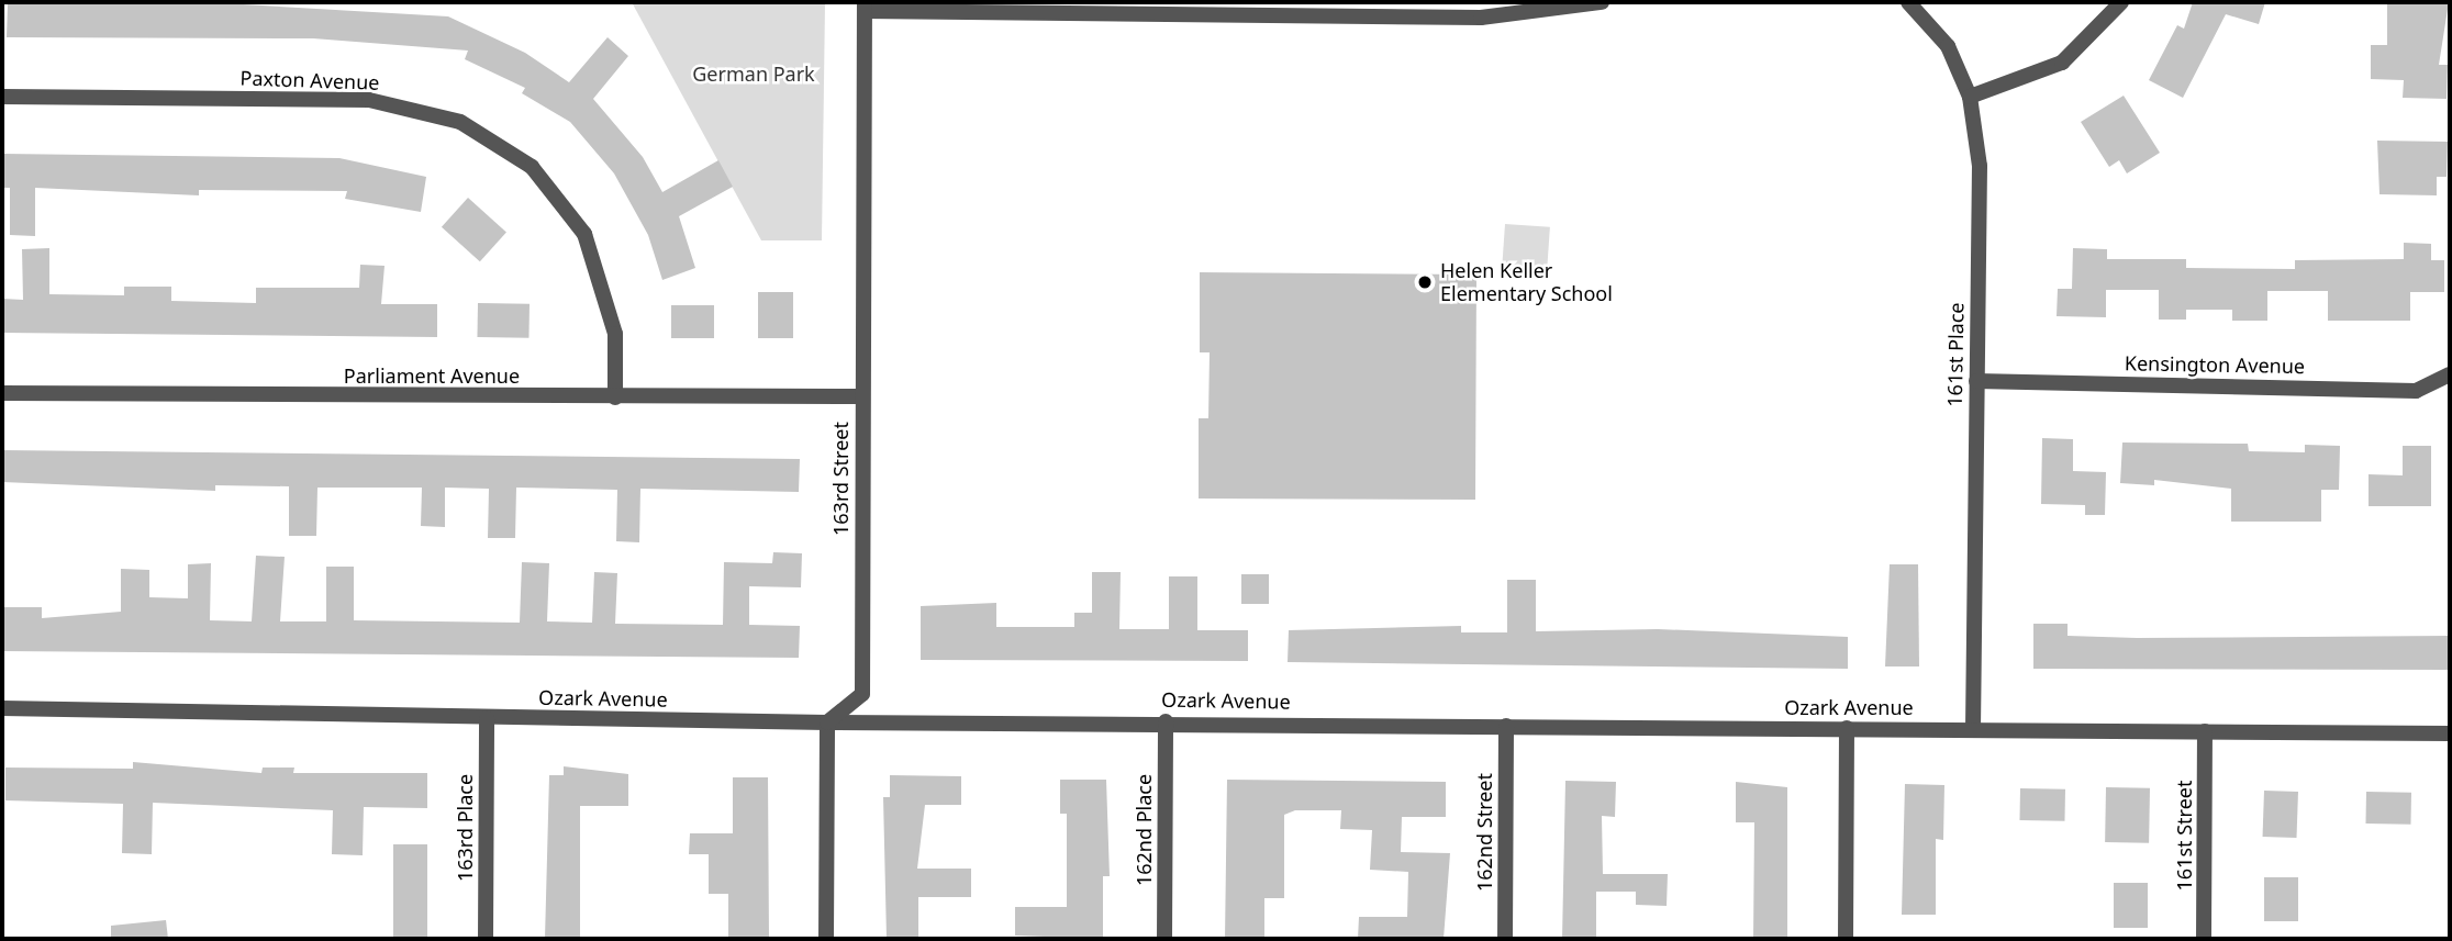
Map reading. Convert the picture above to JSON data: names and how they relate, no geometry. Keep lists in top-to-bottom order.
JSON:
{
  "streets": {
    "street": [
      "Paxton Avenue",
      "161st Place",
      "Kensington Avenue",
      "Parliament Avenue",
      "163rd Street",
      "Ozark Avenue",
      "163rd Place",
      "162nd Place",
      "162nd Street",
      "161st Street"
    ]
  },
  "crossings": [
    ["Paxton Avenue", "Parliament Avenue"],
    ["161st Place", "Kensington Avenue"],
    ["161st Place", "Ozark Avenue"],
    ["Parliament Avenue", "163rd Street"],
    ["163rd Street", "Ozark Avenue"],
    ["Ozark Avenue", "163rd Place"],
    ["Ozark Avenue", "162nd Place"],
    ["Ozark Avenue", "162nd Street"],
    ["Ozark Avenue", "161st Street"]
  ],
  "parks": ["German Park"],
  "places": ["Helen Keller Elementary School"]
}
